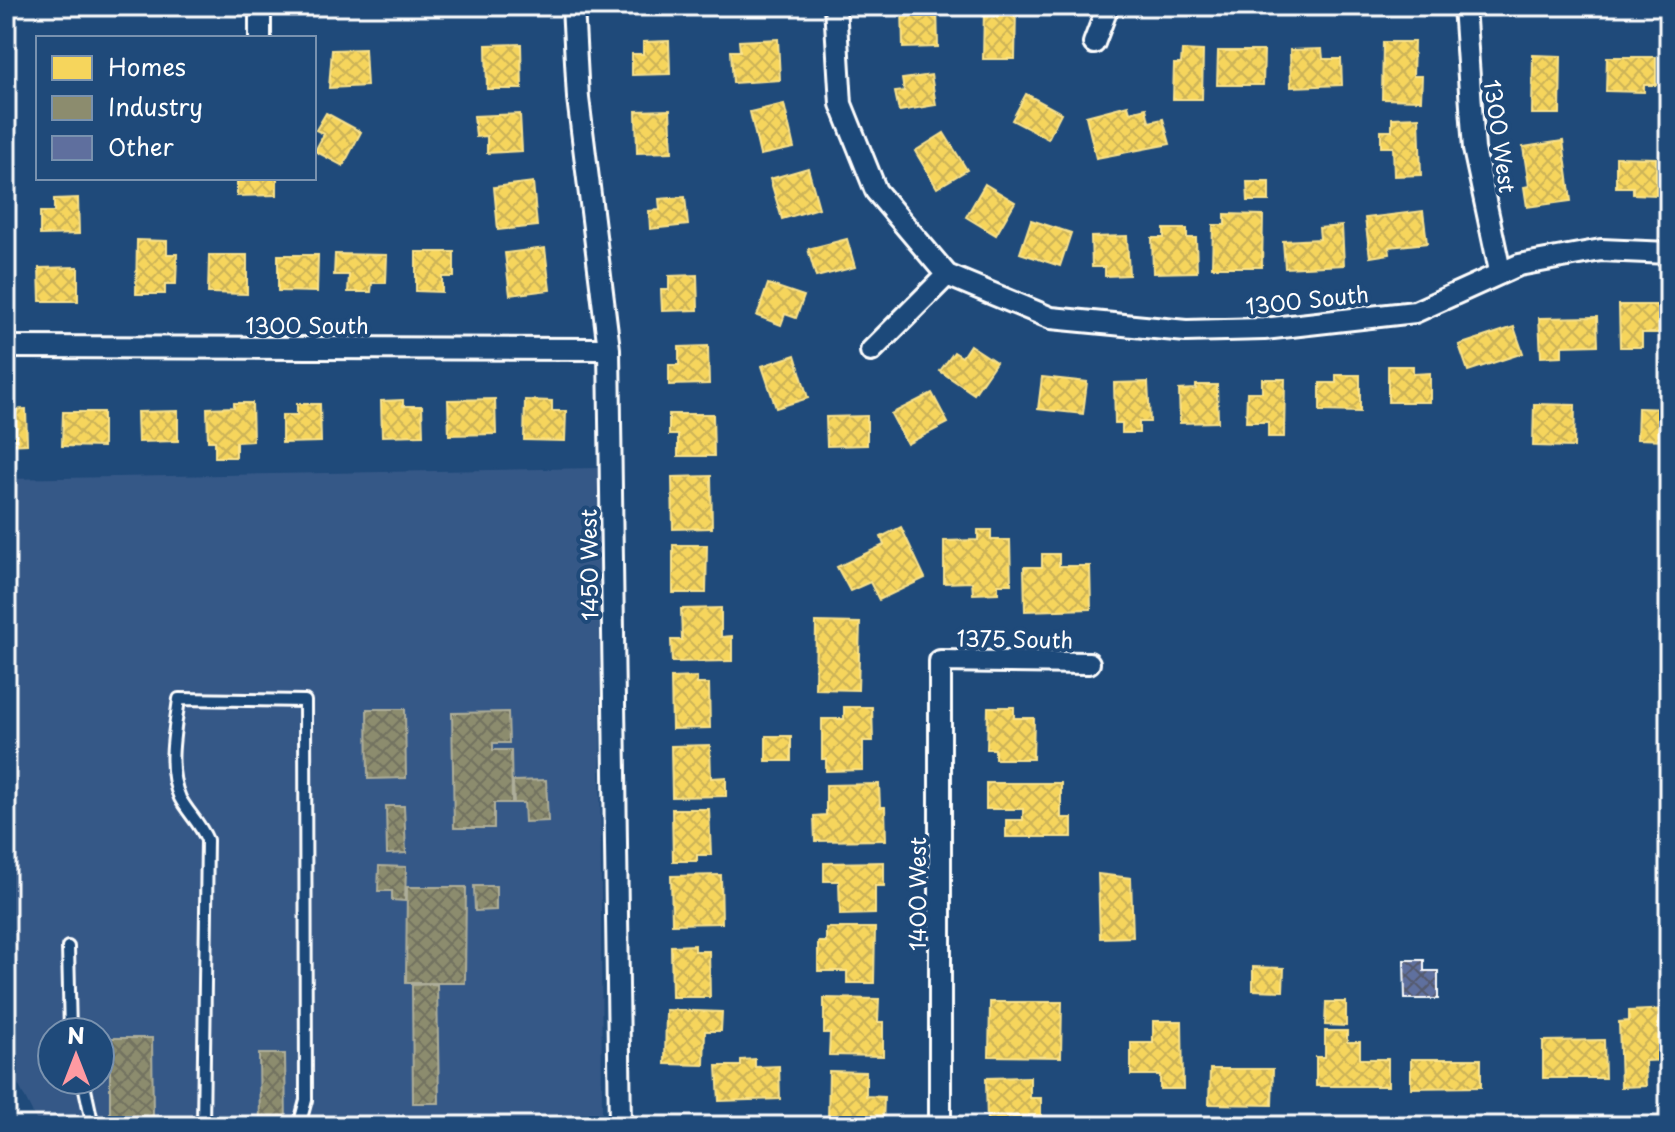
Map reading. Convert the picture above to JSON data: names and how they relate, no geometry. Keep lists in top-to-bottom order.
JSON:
{
  "streets": {
    "street": [
      "1300 West",
      "1300 South",
      "1450 West",
      "1375 South",
      "1400 West"
    ]
  },
  "crossings": [
    ["1300 West", "1300 South"],
    ["1300 South", "1450 West"],
    ["1375 South", "1400 West"]
  ],
  "legend": ["Homes", "Industry", "Other"],
  "north": "top"
}
